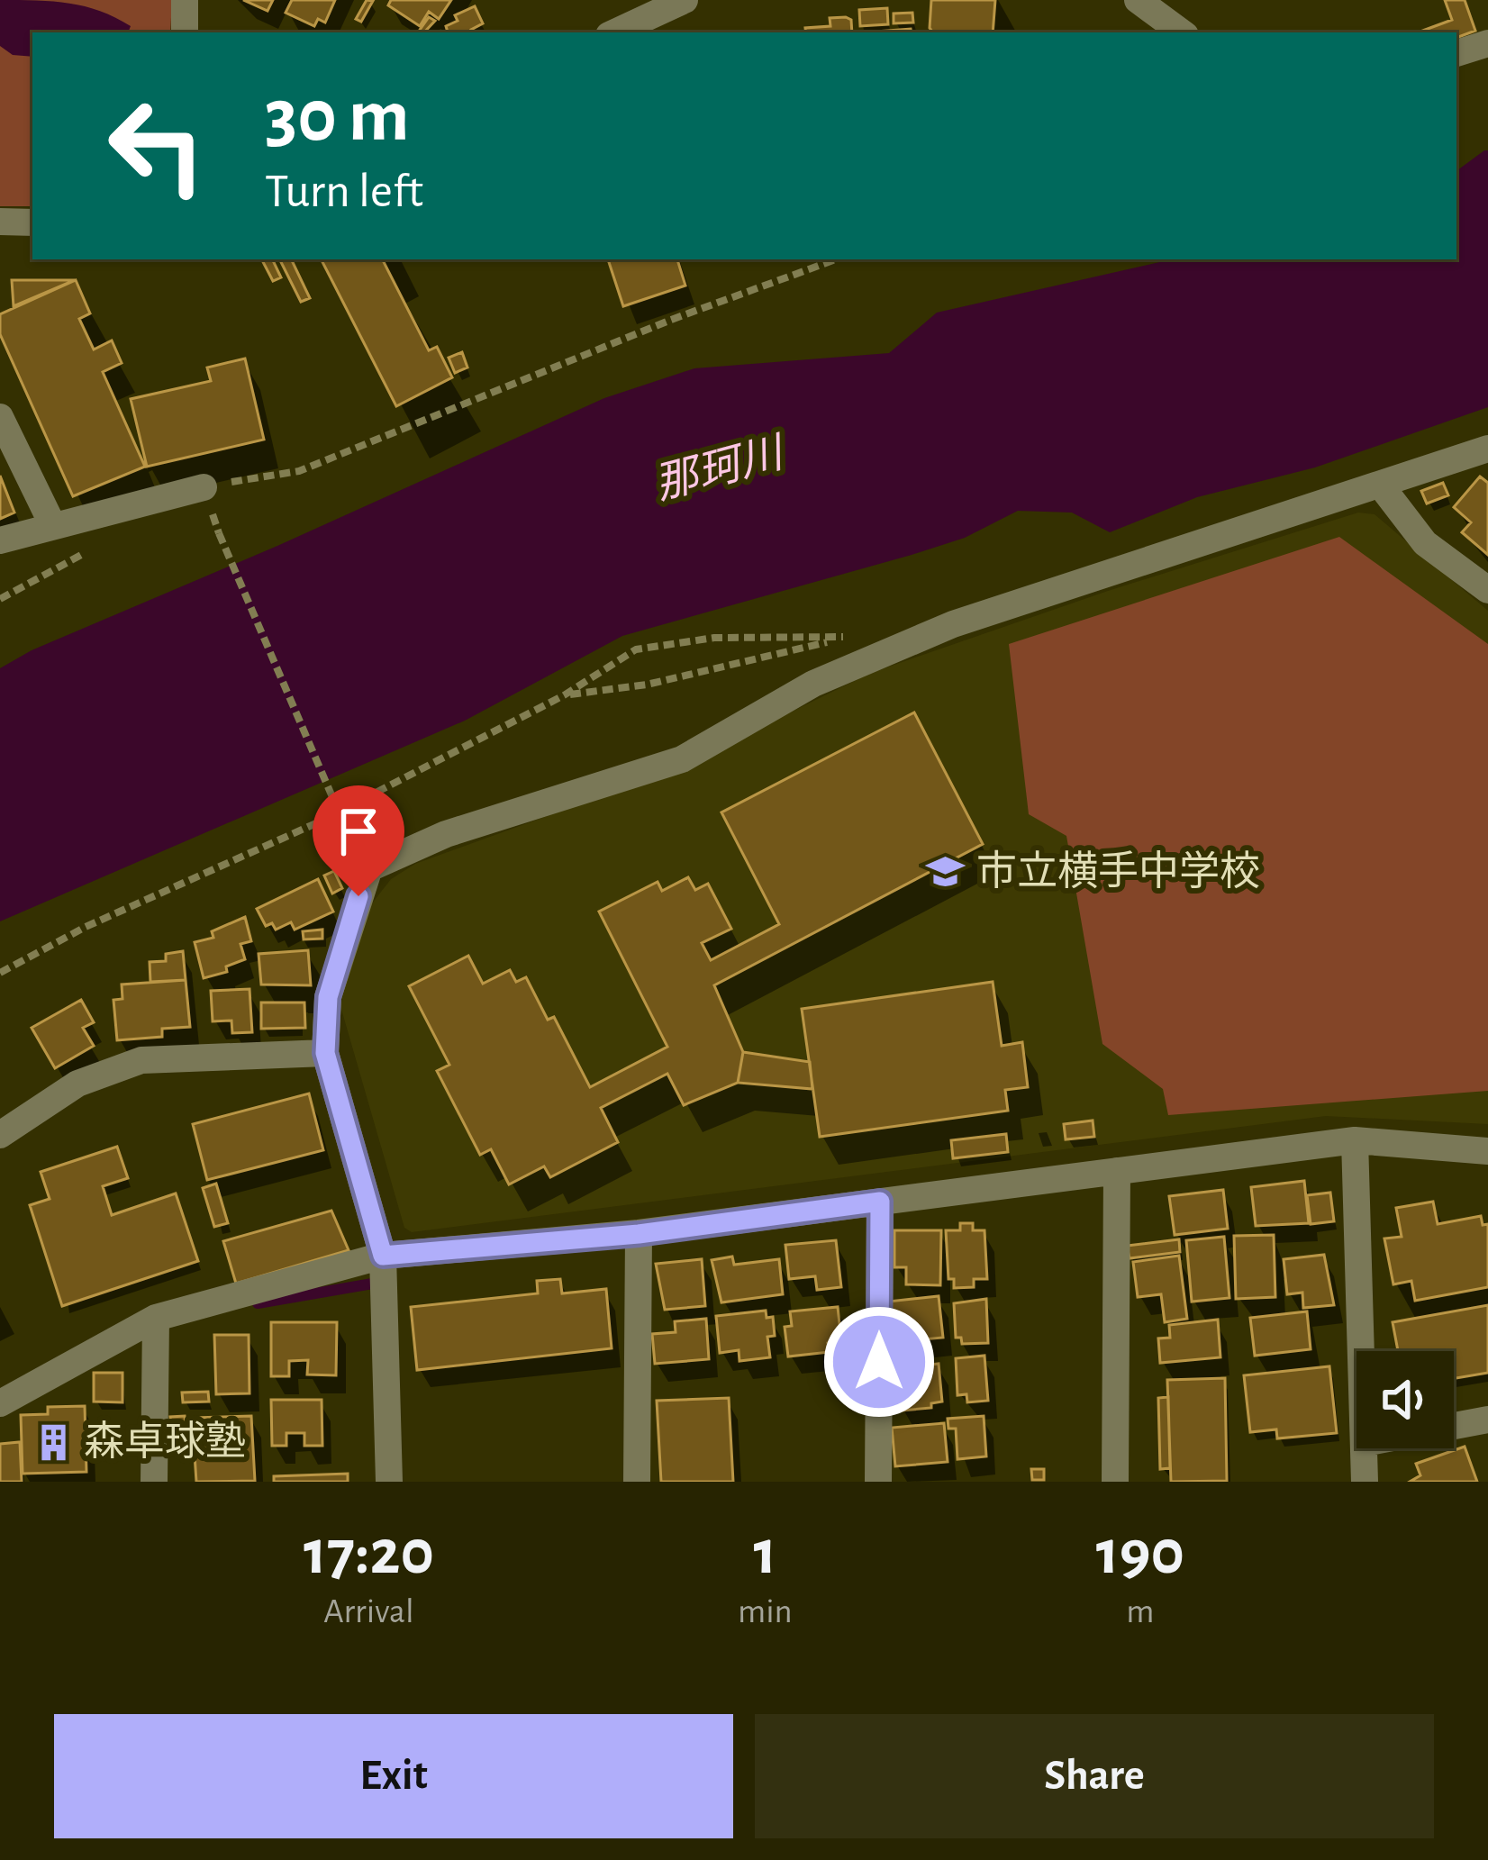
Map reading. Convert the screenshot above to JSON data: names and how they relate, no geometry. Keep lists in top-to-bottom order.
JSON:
{
  "water": ["那珂川"],
  "places": {
    "school or university": ["市立横手中学校"],
    "building": ["森卓球塾"]
  },
  "page": {
    "turn": ["30 m", "Turn left"],
    "eta": [
      "17:20",
      "Arrival",
      "1",
      "min",
      "190",
      "m"
    ],
    "buttons": ["Exit", "Share"]
  }
}
